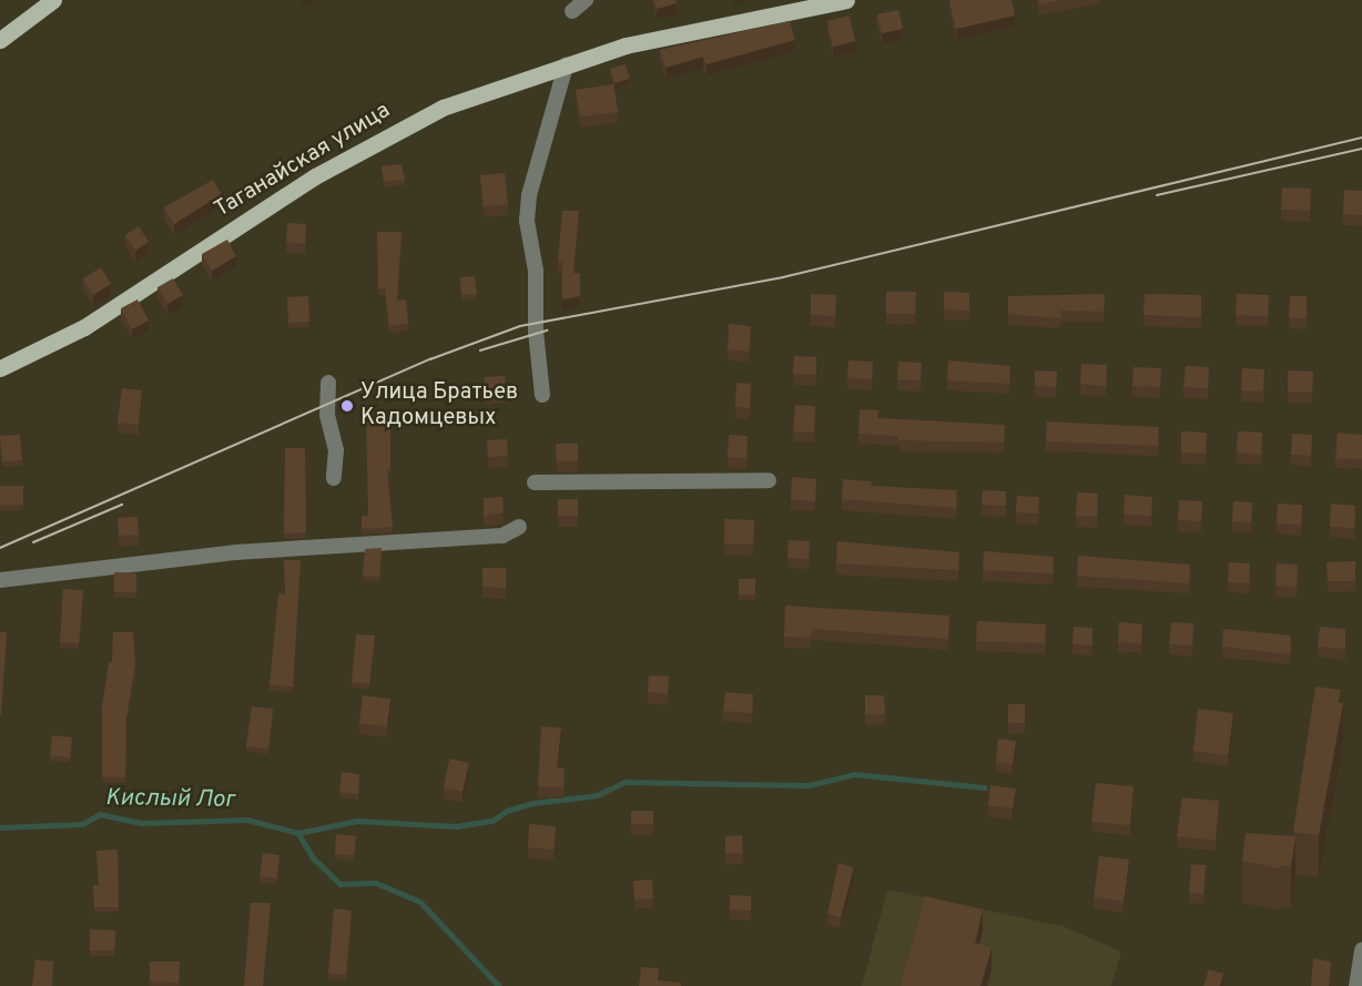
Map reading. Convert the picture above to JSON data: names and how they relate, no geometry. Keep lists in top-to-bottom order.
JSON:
{
  "streets": {
    "main road": ["Таганайская улица"]
  },
  "water": ["Кислый Лог"],
  "places": ["Улица Братьев Кадомцевых"]
}
